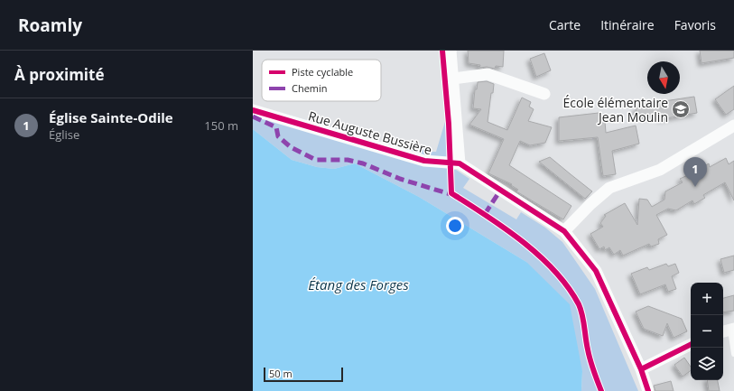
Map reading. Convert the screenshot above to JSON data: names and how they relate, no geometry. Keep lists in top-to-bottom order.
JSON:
{
  "streets": {
    "street": ["Rue Auguste Bussière"]
  },
  "water": ["Étang des Forges"],
  "places": {
    "school or university": ["École élémentaire Jean Moulin"]
  },
  "legend": ["Piste cyclable", "Chemin"],
  "scale_bar": "50 m",
  "north": "bottom",
  "page": {
    "header": "Roamly",
    "nav": ["Carte", "Itinéraire", "Favoris"],
    "heading": "À proximité",
    "list": [
      {
        "mark": "1",
        "name": "Église Sainte-Odile",
        "note": "Église",
        "value": "150 m"
      }
    ],
    "pins": "1",
    "map_buttons": ["+", "−"],
    "scale": "50 m"
  }
}
